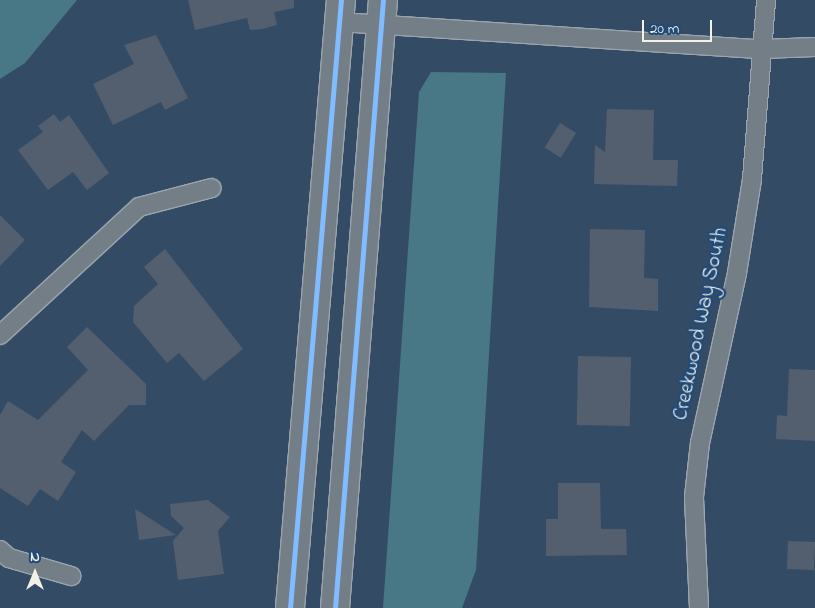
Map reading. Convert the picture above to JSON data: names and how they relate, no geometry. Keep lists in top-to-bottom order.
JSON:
{
  "streets": {
    "street": ["Creekwood Way South"]
  },
  "scale_bar": "20 m",
  "north": "top"
}
